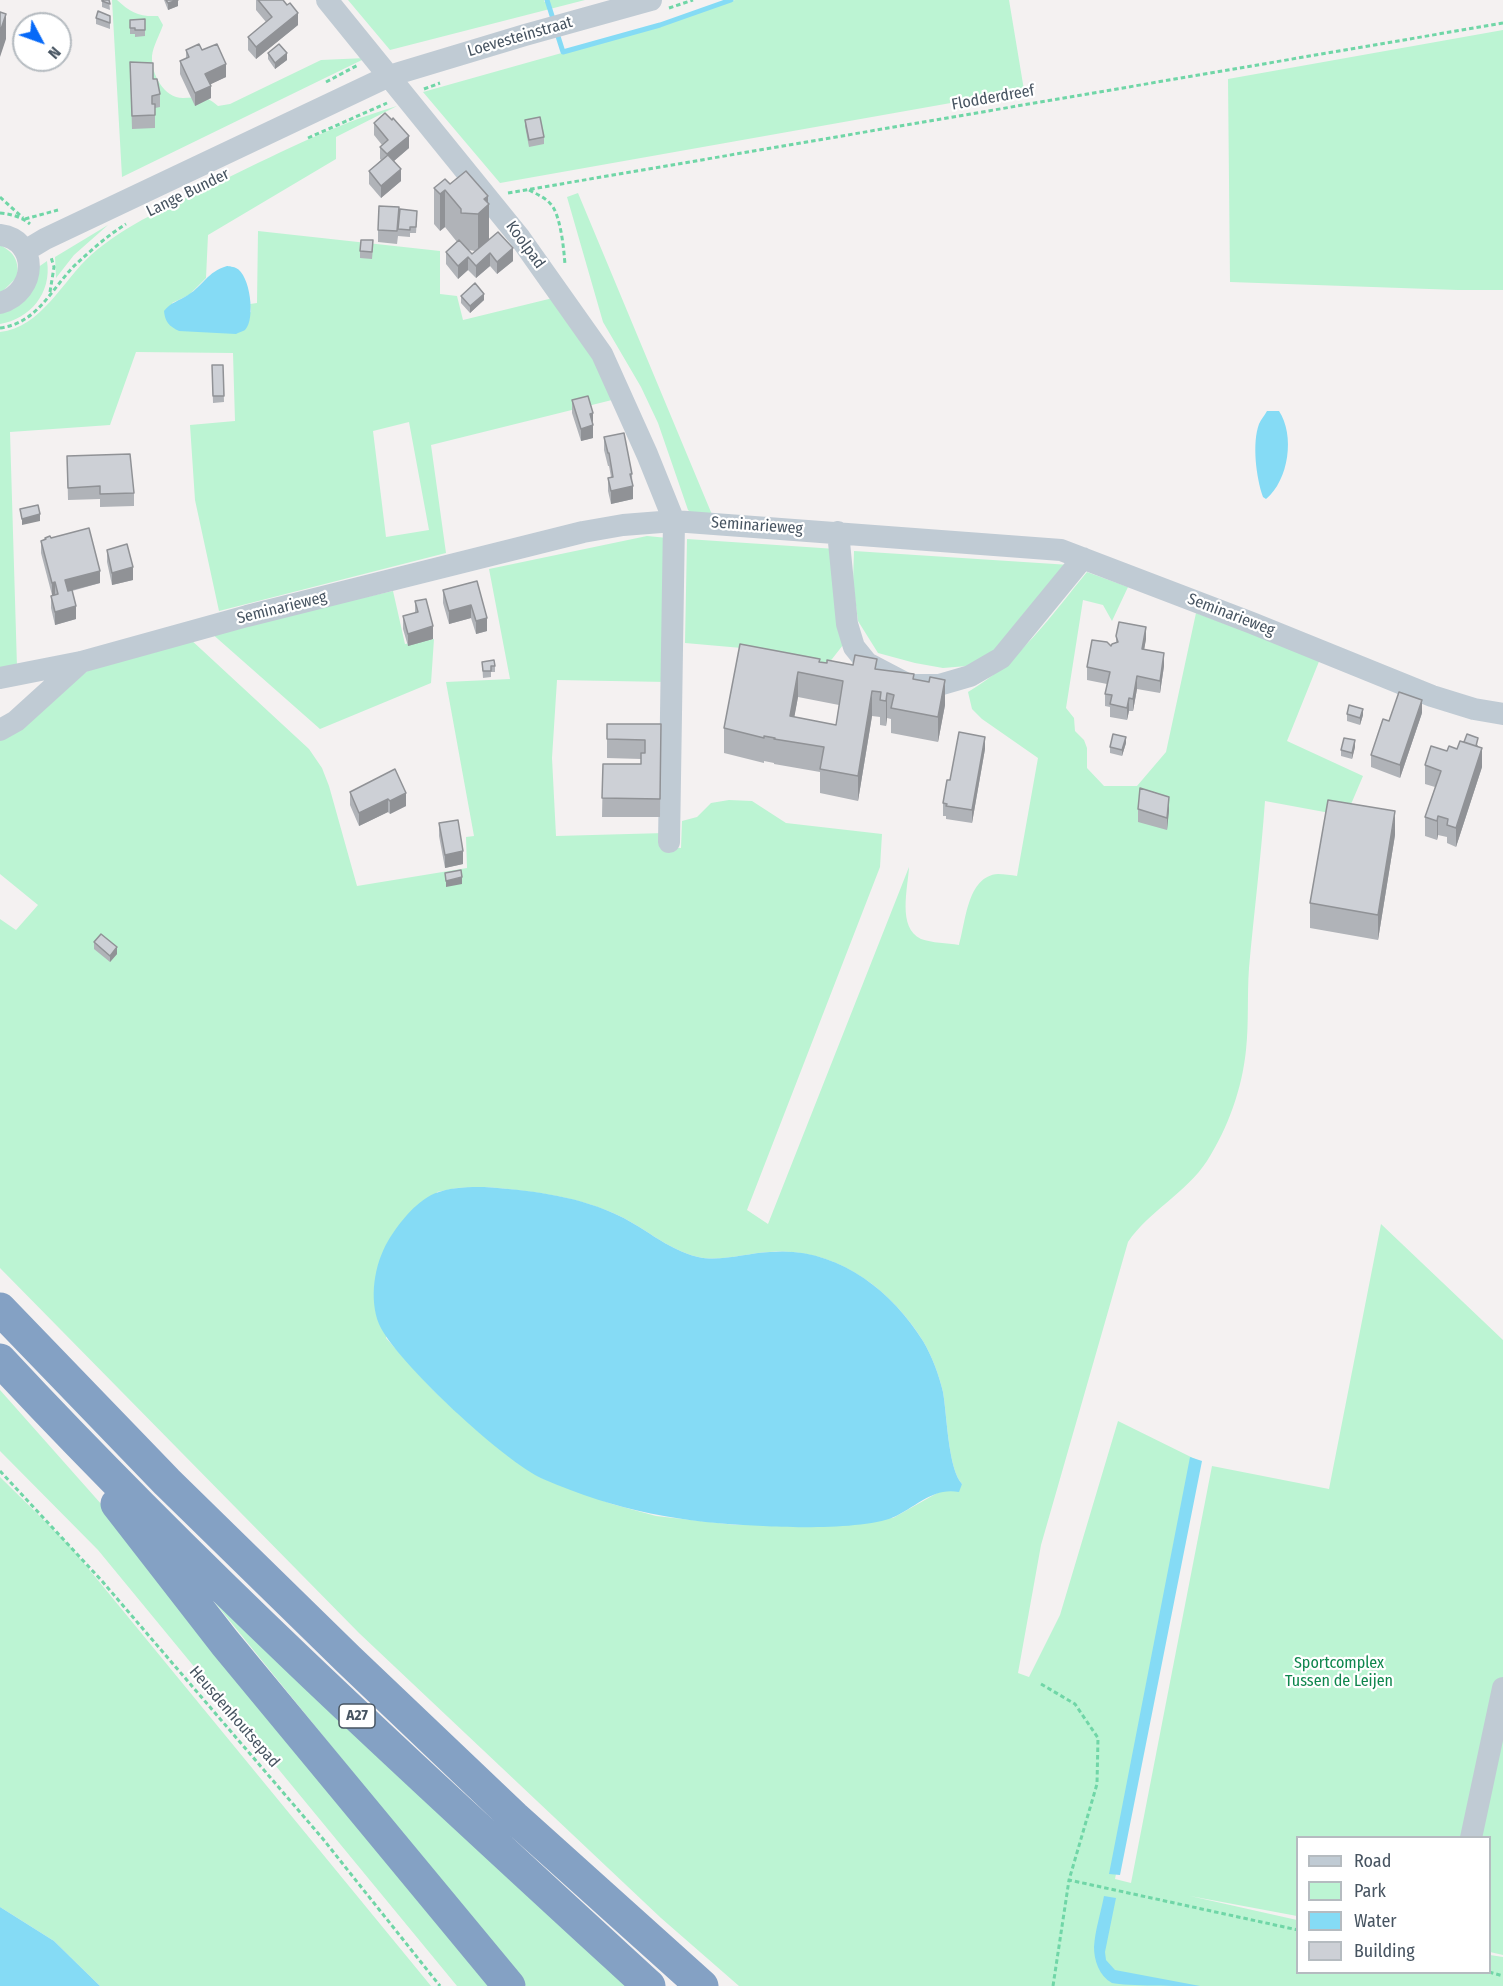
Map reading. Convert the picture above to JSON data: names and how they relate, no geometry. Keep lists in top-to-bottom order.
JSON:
{
  "streets": {
    "highway": ["A27"],
    "street": [
      "Loevesteinstraat",
      "Lange Bunder",
      "Koolpad",
      "Seminarieweg"
    ],
    "path": ["Flodderdreef", "Heusdenhoutsepad"]
  },
  "crossings": [
    ["Loevesteinstraat", "Lange Bunder"],
    ["Loevesteinstraat", "Koolpad"],
    ["Flodderdreef", "Koolpad"],
    ["Lange Bunder", "Koolpad"],
    ["Koolpad", "Seminarieweg"]
  ],
  "parks": ["Sportcomplex Tussen de Leijen"],
  "legend": [
    "Road",
    "Park",
    "Water",
    "Building"
  ],
  "north": "bottom right"
}
